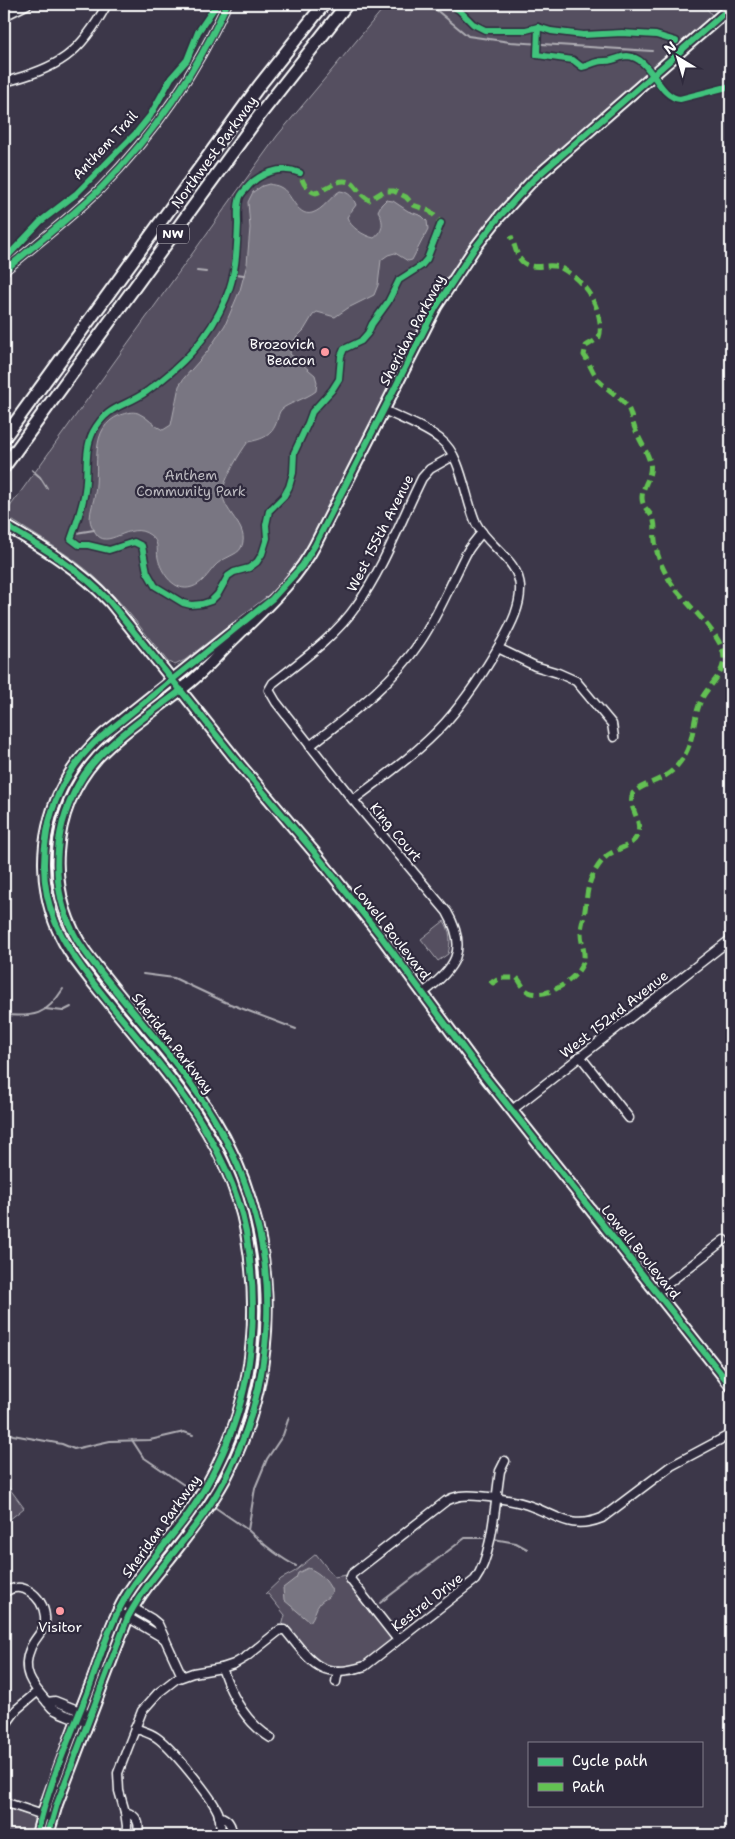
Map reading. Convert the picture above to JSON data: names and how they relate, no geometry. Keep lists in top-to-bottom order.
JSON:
{
  "streets": {
    "highway": ["Northwest Parkway", "NW"],
    "main road": ["Sheridan Parkway", "Lowell Boulevard"],
    "street": [
      "West 155th Avenue",
      "King Court",
      "West 152nd Avenue",
      "Kestrel Drive"
    ],
    "cycle path": ["Anthem Trail"]
  },
  "crossings": [
    ["Sheridan Parkway", "Lowell Boulevard"],
    ["West 155th Avenue", "King Court"],
    ["King Court", "Lowell Boulevard"],
    ["Lowell Boulevard", "West 152nd Avenue"]
  ],
  "parks": ["Anthem Community Park"],
  "places": ["Brozovich Beacon", "Visitor"],
  "legend": ["Cycle path", "Path"],
  "north": "top left"
}
